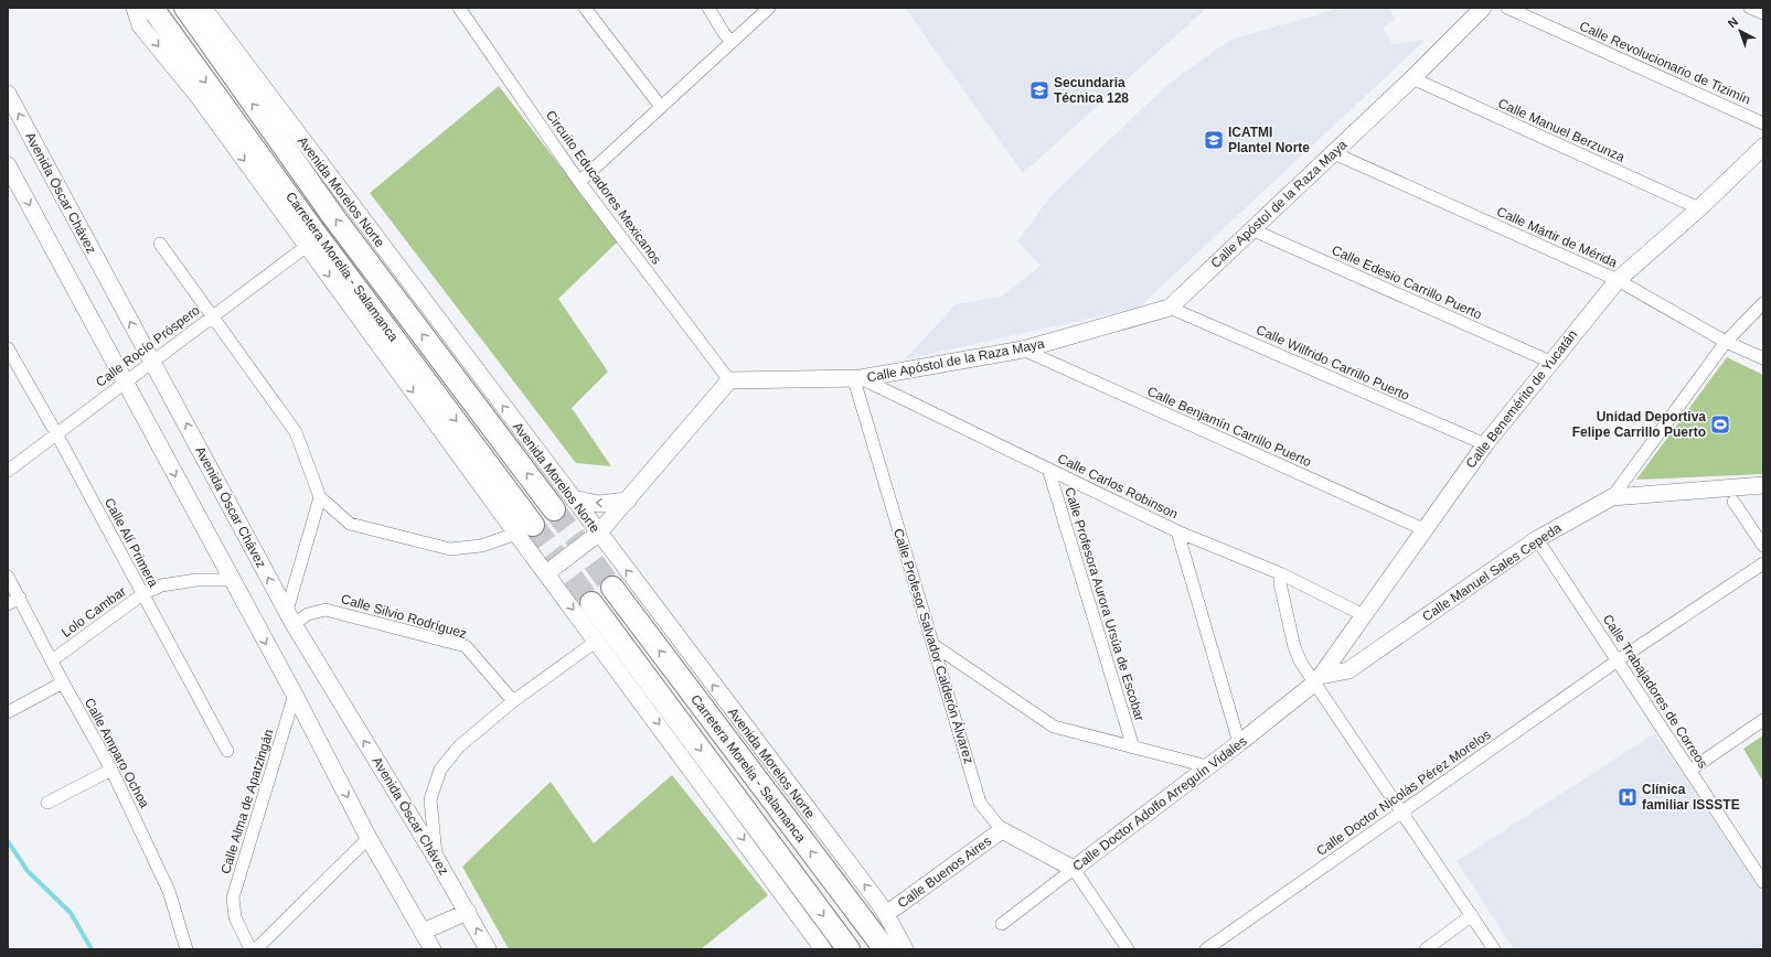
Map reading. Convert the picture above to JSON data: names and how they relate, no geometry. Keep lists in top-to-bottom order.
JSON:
{
  "streets": {
    "highway": ["Carretera Morelia - Salamanca"],
    "street": [
      "Calle Revolucionario de Tizimín",
      "Calle Manuel Berzunza",
      "Circuito Educadores Mexicanos",
      "Avenida Morelos Norte",
      "Avenida Óscar Chávez",
      "Calle Apóstol de la Raza Maya",
      "Calle Mártir de Mérida",
      "Calle Edesio Carrillo Puerto",
      "Calle Rocío Próspero",
      "Calle Wilfrido Carrillo Puerto",
      "Calle Benemérito de Yucatán",
      "Calle Benjamín Carrillo Puerto",
      "Calle Carlos Robinson",
      "Calle Alí Primera",
      "Calle Manuel Sales Cepeda",
      "Calle Profesora Aurora Ursúa de Escobar",
      "Lolo Cambar",
      "Calle Silvio Rodríguez",
      "Calle Profesor Salvador Calderón Álvarez",
      "Calle Trabajadores de Correos",
      "Calle Amparo Ochoa",
      "Calle Doctor Nicolás Pérez Morelos",
      "Calle Alma de Apatzingán",
      "Calle Doctor Adolfo Arreguín Vidales",
      "Calle Buenos Aires"
    ]
  },
  "crossings": [
    ["Calle Manuel Berzunza", "Calle Apóstol de la Raza Maya"],
    ["Calle Manuel Berzunza", "Calle Benemérito de Yucatán"],
    ["Circuito Educadores Mexicanos", "Calle Apóstol de la Raza Maya"],
    ["Avenida Morelos Norte", "Carretera Morelia - Salamanca"],
    ["Avenida Morelos Norte", "Calle Buenos Aires"],
    ["Avenida Óscar Chávez", "Calle Rocío Próspero"],
    ["Avenida Óscar Chávez", "Calle Silvio Rodríguez"],
    ["Calle Apóstol de la Raza Maya", "Calle Mártir de Mérida"],
    ["Calle Apóstol de la Raza Maya", "Calle Edesio Carrillo Puerto"],
    ["Calle Apóstol de la Raza Maya", "Calle Wilfrido Carrillo Puerto"],
    ["Calle Apóstol de la Raza Maya", "Calle Benjamín Carrillo Puerto"],
    ["Calle Apóstol de la Raza Maya", "Calle Carlos Robinson"],
    ["Calle Apóstol de la Raza Maya", "Calle Profesor Salvador Calderón Álvarez"],
    ["Calle Mártir de Mérida", "Calle Benemérito de Yucatán"],
    ["Calle Mártir de Mérida", "Calle Manuel Sales Cepeda"],
    ["Calle Edesio Carrillo Puerto", "Calle Benemérito de Yucatán"],
    ["Calle Rocío Próspero", "Calle Alí Primera"],
    ["Calle Wilfrido Carrillo Puerto", "Calle Benemérito de Yucatán"],
    ["Calle Benemérito de Yucatán", "Calle Benjamín Carrillo Puerto"],
    ["Calle Benemérito de Yucatán", "Calle Carlos Robinson"],
    ["Calle Benemérito de Yucatán", "Calle Manuel Sales Cepeda"],
    ["Calle Benemérito de Yucatán", "Calle Doctor Adolfo Arreguín Vidales"],
    ["Calle Carlos Robinson", "Calle Profesora Aurora Ursúa de Escobar"],
    ["Calle Carlos Robinson", "Calle Profesor Salvador Calderón Álvarez"],
    ["Calle Alí Primera", "Lolo Cambar"],
    ["Calle Manuel Sales Cepeda", "Calle Trabajadores de Correos"],
    ["Calle Manuel Sales Cepeda", "Calle Doctor Adolfo Arreguín Vidales"],
    ["Lolo Cambar", "Calle Amparo Ochoa"],
    ["Calle Profesor Salvador Calderón Álvarez", "Calle Doctor Adolfo Arreguín Vidales"],
    ["Calle Profesor Salvador Calderón Álvarez", "Calle Buenos Aires"],
    ["Calle Trabajadores de Correos", "Calle Doctor Nicolás Pérez Morelos"]
  ],
  "places": {
    "school or university": ["Secundaria Técnica 128", "ICATMI Plantel Norte"],
    "sports": ["Unidad Deportiva Felipe Carrillo Puerto"],
    "hospital": ["Clínica familiar ISSSTE"]
  },
  "north": "top left"
}
